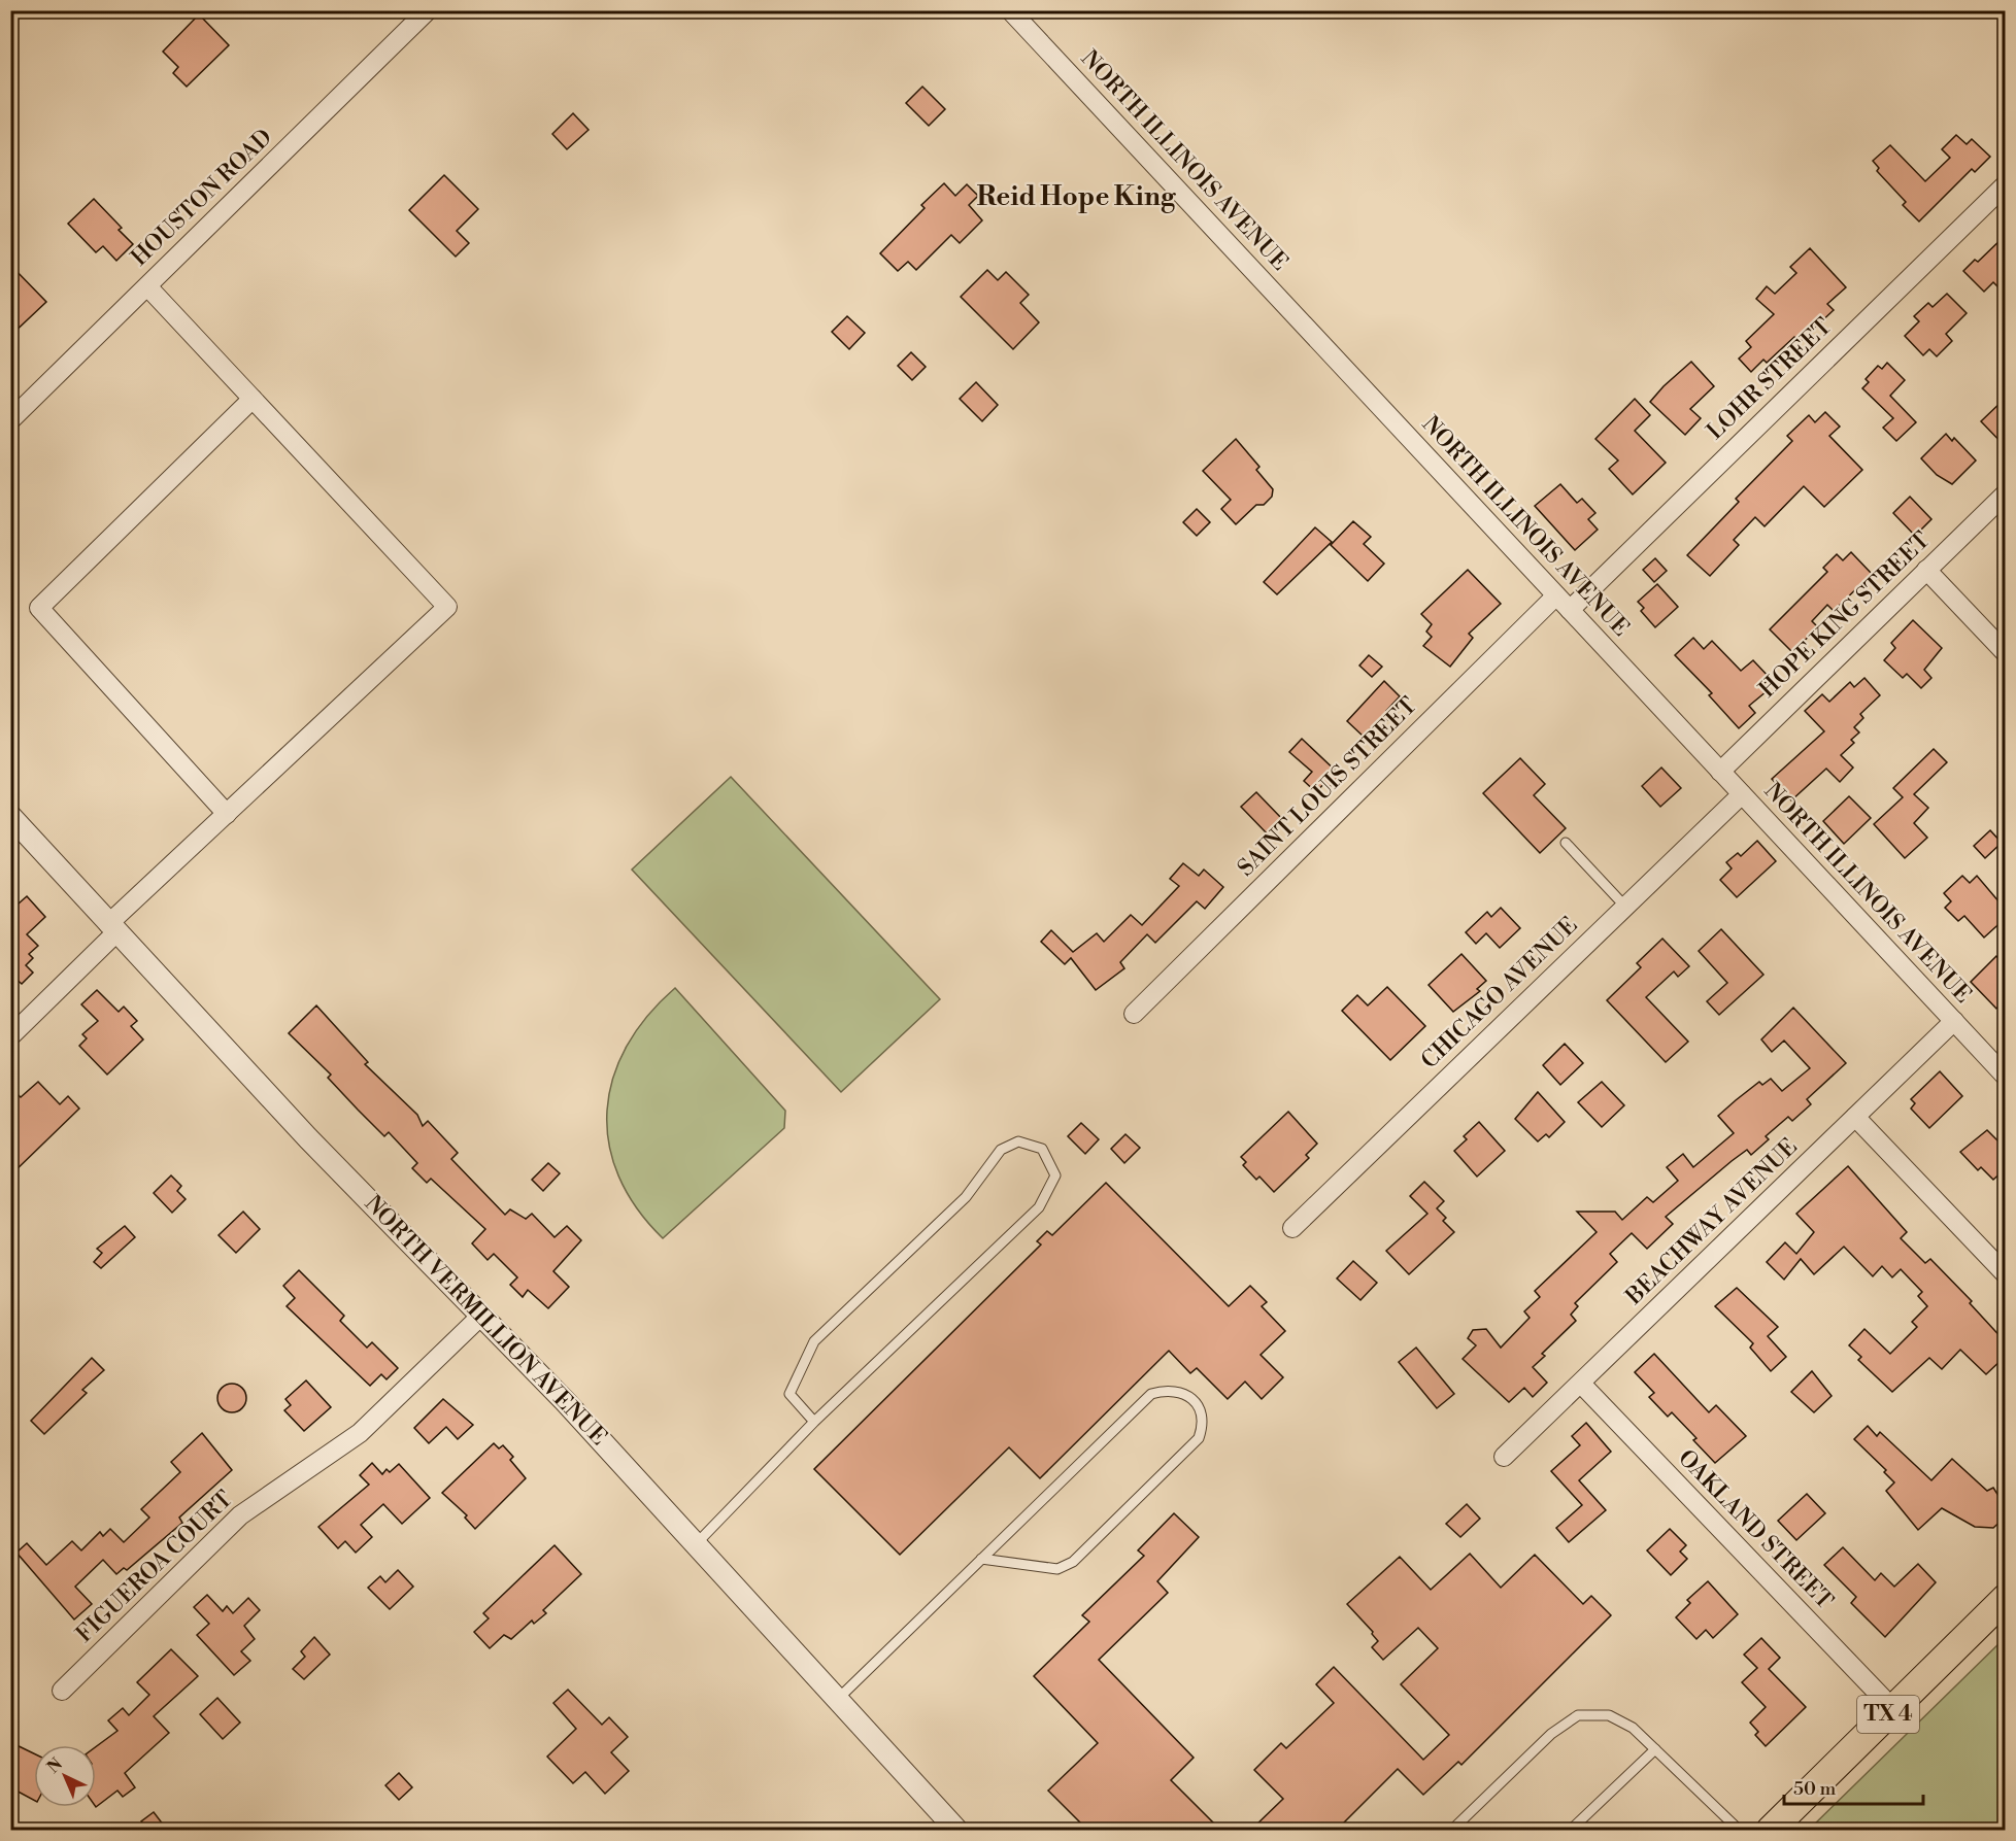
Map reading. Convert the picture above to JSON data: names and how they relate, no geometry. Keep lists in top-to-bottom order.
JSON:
{
  "streets": {
    "main road": ["TX 4"],
    "street": [
      "NORTH ILLINOIS AVENUE",
      "HOUSTON ROAD",
      "LOHR STREET",
      "HOPE KING STREET",
      "SAINT LOUIS STREET",
      "CHICAGO AVENUE",
      "BEACHWAY AVENUE",
      "NORTH VERMILLION AVENUE",
      "OAKLAND STREET",
      "FIGUEROA COURT"
    ]
  },
  "crossings": [
    ["NORTH ILLINOIS AVENUE", "LOHR STREET"],
    ["NORTH ILLINOIS AVENUE", "HOPE KING STREET"],
    ["NORTH ILLINOIS AVENUE", "SAINT LOUIS STREET"],
    ["NORTH ILLINOIS AVENUE", "CHICAGO AVENUE"],
    ["NORTH ILLINOIS AVENUE", "BEACHWAY AVENUE"],
    ["BEACHWAY AVENUE", "OAKLAND STREET"],
    ["NORTH VERMILLION AVENUE", "FIGUEROA COURT"],
    ["OAKLAND STREET", "TX 4"]
  ],
  "districts": ["Reid Hope King"],
  "scale_bar": "50 m",
  "north": "top left"
}
